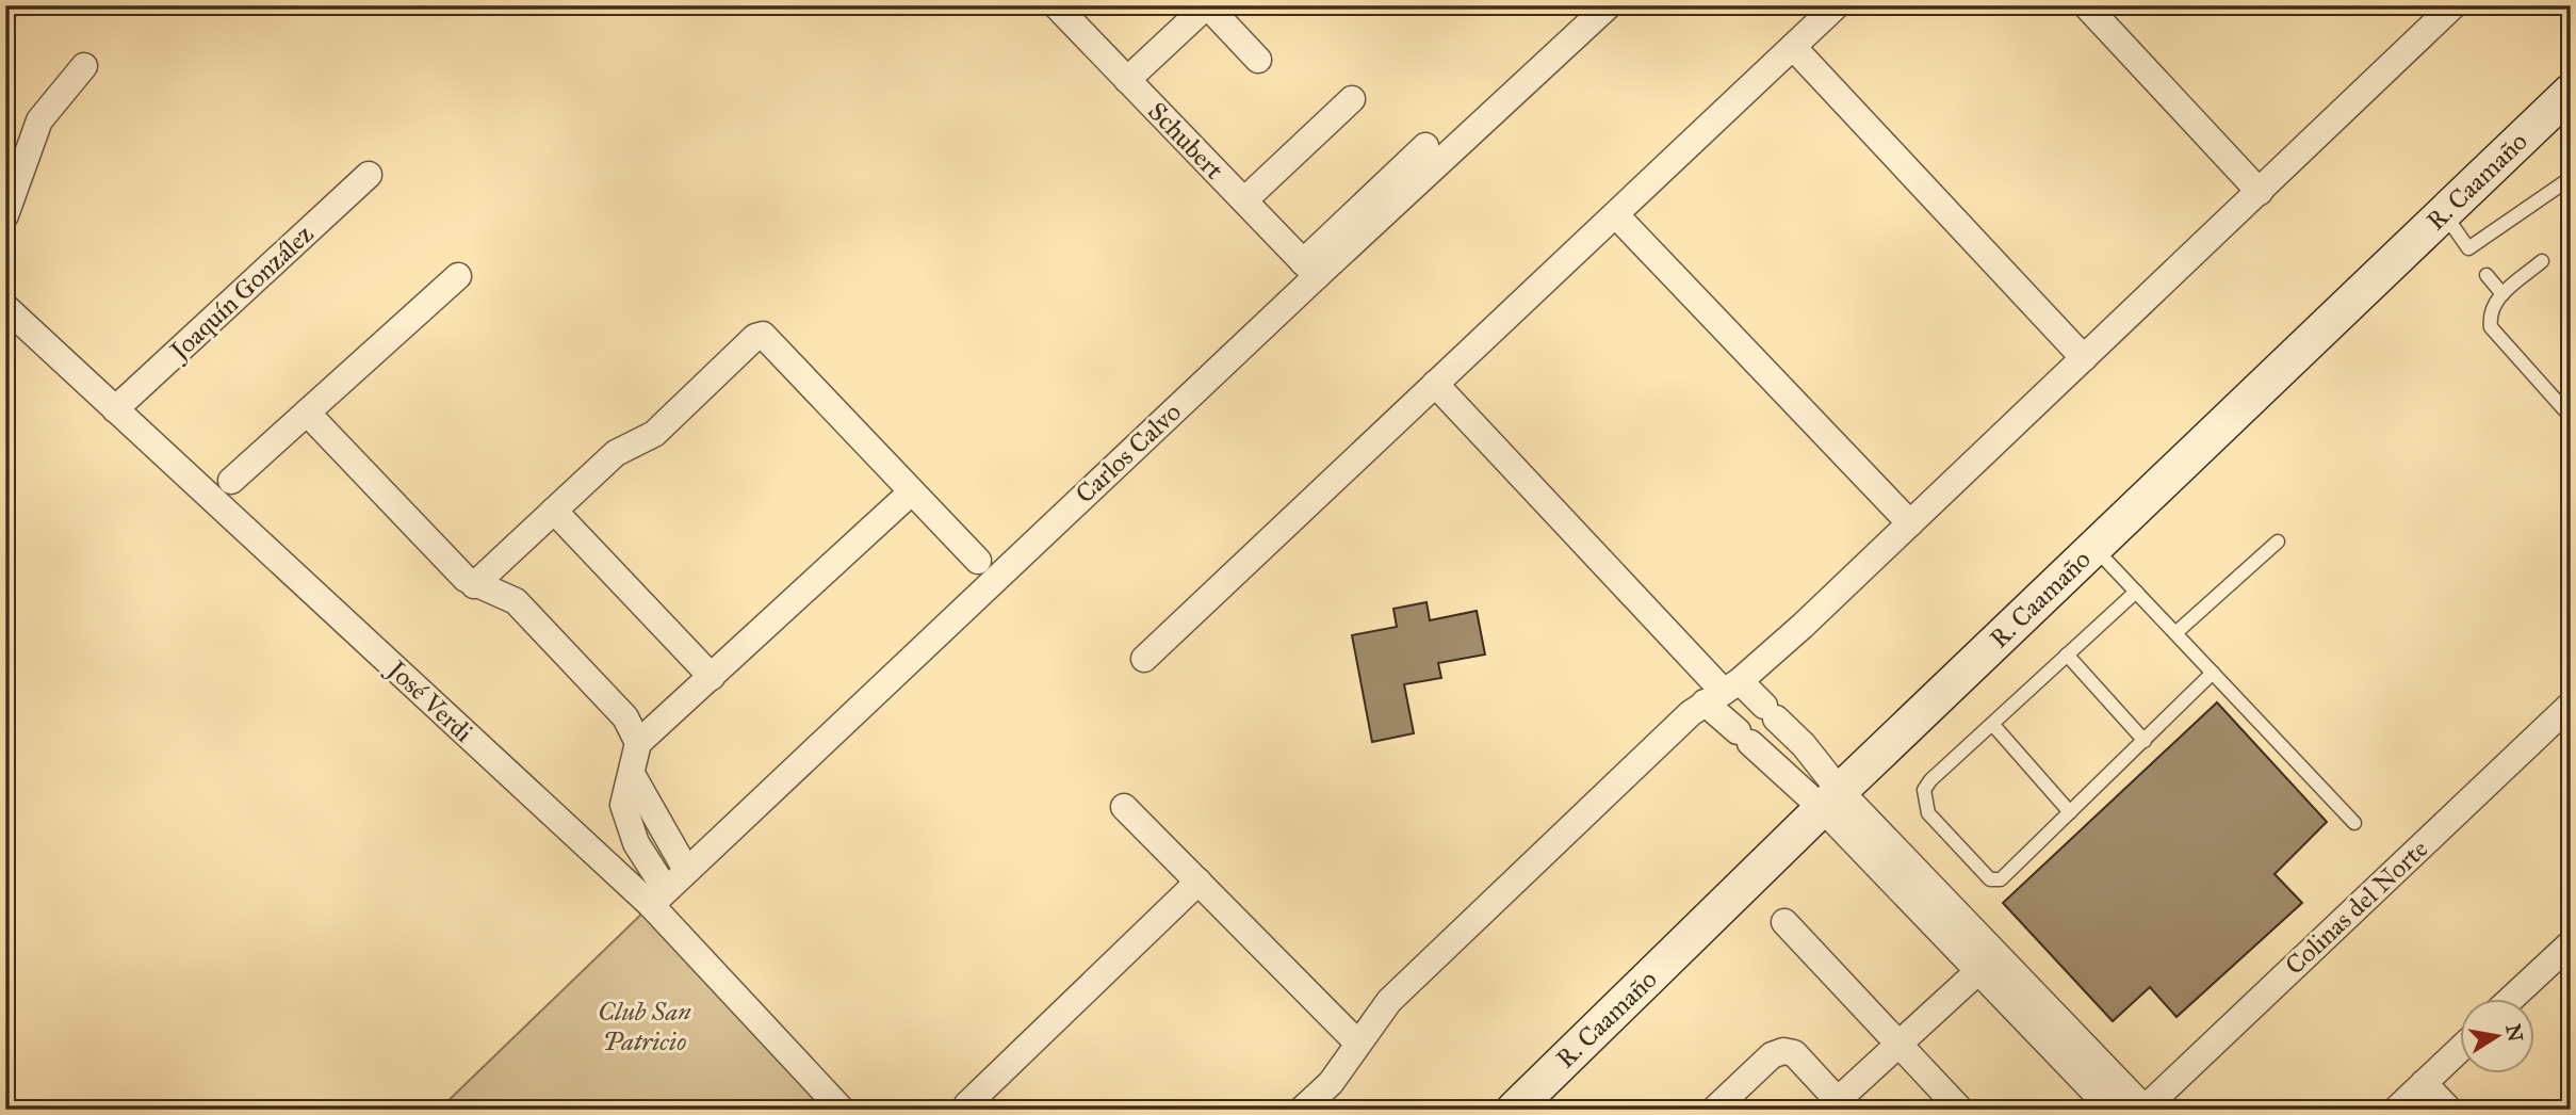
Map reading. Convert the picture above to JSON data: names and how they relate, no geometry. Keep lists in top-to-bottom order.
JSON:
{
  "streets": {
    "street": [
      "Schubert",
      "R. Caamaño",
      "Joaquín González",
      "Carlos Calvo",
      "José Verdi",
      "Colinas del Norte"
    ]
  },
  "crossings": [
    ["Schubert", "Carlos Calvo"],
    ["Joaquín González", "José Verdi"],
    ["Carlos Calvo", "José Verdi"]
  ],
  "parks": ["Club San Patricio"],
  "north": "right"
}
